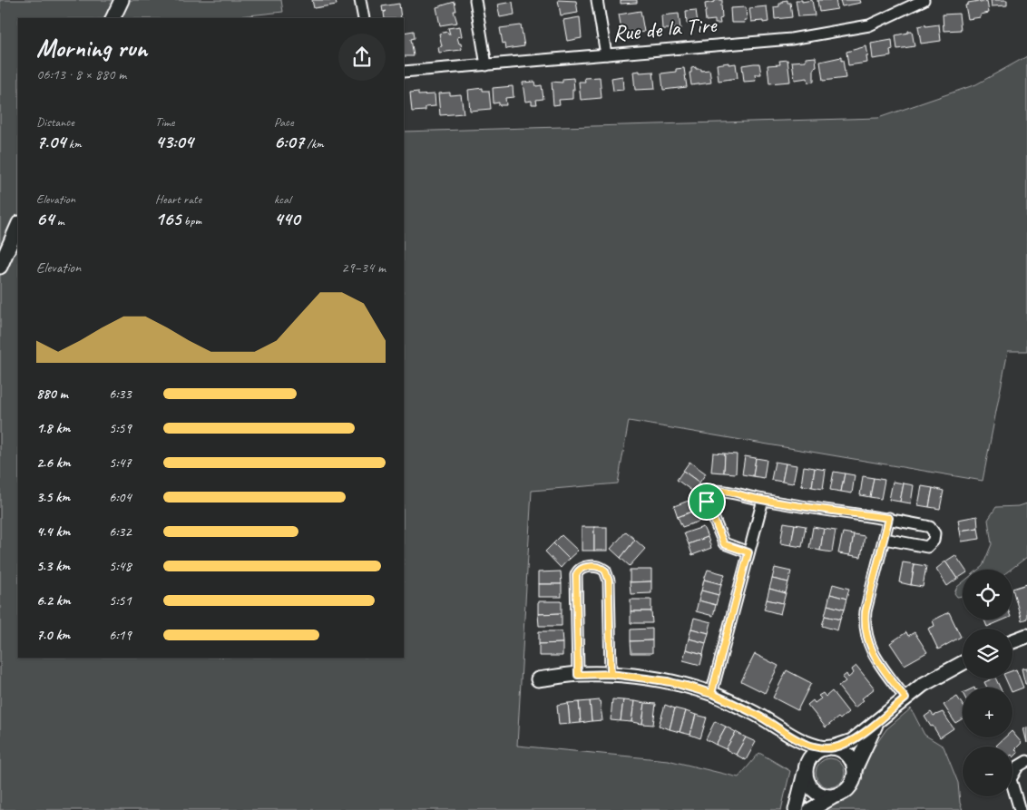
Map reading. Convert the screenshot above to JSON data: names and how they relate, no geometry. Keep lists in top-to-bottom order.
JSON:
{
  "streets": {
    "street": ["Rue de la Tire"]
  },
  "page": {
    "heading": ["Morning run", "06:13 · 8 × 880 m"],
    "stats": [
      ["Distance", "7.04 km"],
      ["Time", "43:04"],
      ["Pace", "6:07 /km"],
      ["Elevation", "64 m"],
      ["Heart rate", "165 bpm"],
      ["kcal", "440"]
    ],
    "chart": ["Elevation", "29–34 m"],
    "list": [
      {
        "name": "880 m",
        "note": "6:33"
      },
      {
        "name": "1.8 km",
        "note": "5:59"
      },
      {
        "name": "2.6 km",
        "note": "5:47"
      },
      {
        "name": "3.5 km",
        "note": "6:04"
      },
      {
        "name": "4.4 km",
        "note": "6:32"
      },
      {
        "name": "5.3 km",
        "note": "5:48"
      },
      {
        "name": "6.2 km",
        "note": "5:51"
      },
      {
        "name": "7.0 km",
        "note": "6:19"
      }
    ],
    "map_buttons": ["+", "−"]
  }
}
